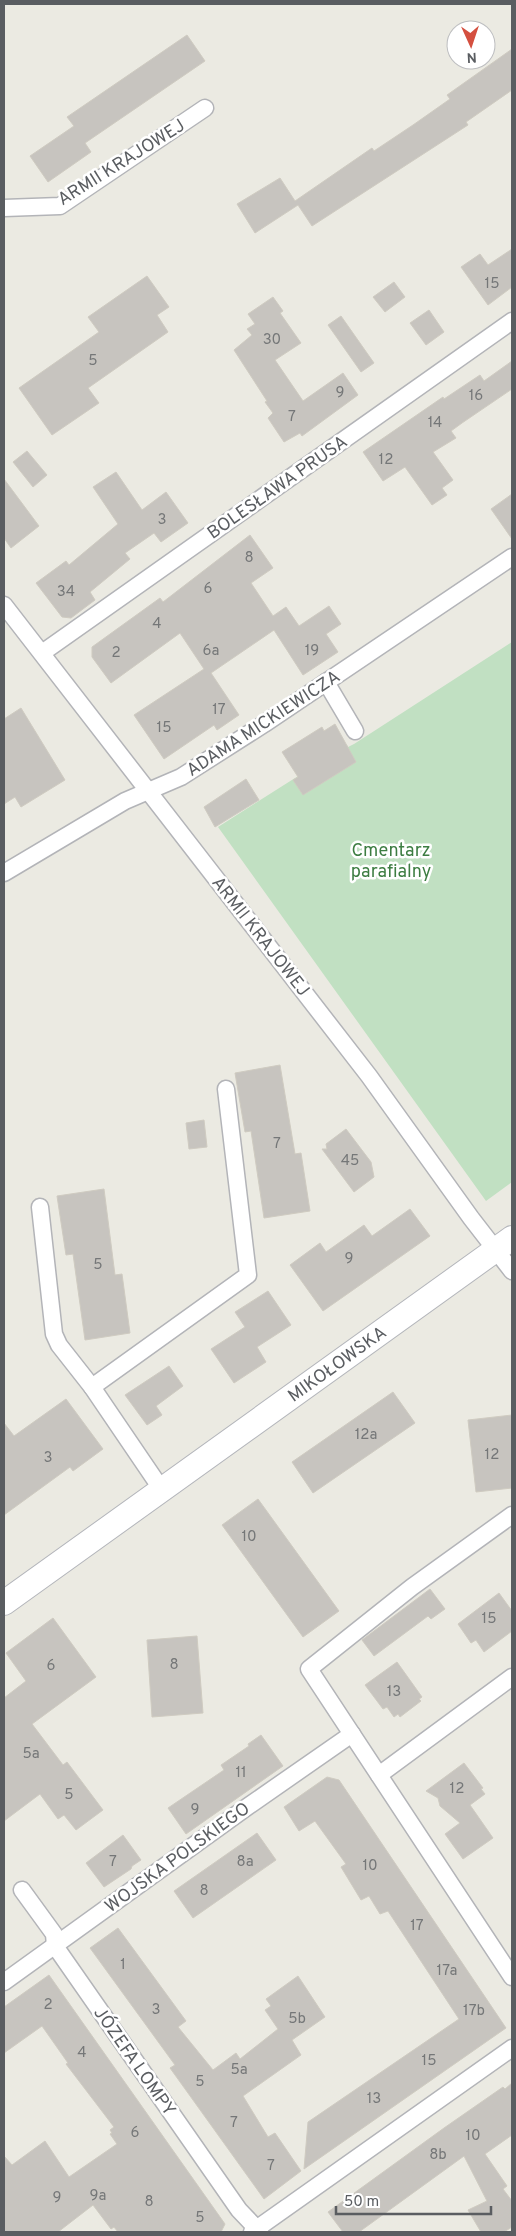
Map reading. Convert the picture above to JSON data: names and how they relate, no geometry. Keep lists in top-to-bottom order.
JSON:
{
  "streets": {
    "street": [
      "ARMII KRAJOWEJ",
      "BOLESŁAWA PRUSA",
      "ADAMA MICKIEWICZA",
      "MIKOŁOWSKA",
      "WOJSKA POLSKIEGO",
      "JÓZEFA LOMPY"
    ]
  },
  "crossings": [
    ["ARMII KRAJOWEJ", "BOLESŁAWA PRUSA"],
    ["ARMII KRAJOWEJ", "ADAMA MICKIEWICZA"],
    ["ARMII KRAJOWEJ", "MIKOŁOWSKA"],
    ["WOJSKA POLSKIEGO", "JÓZEFA LOMPY"]
  ],
  "parks": ["Cmentarz parafialny"],
  "house_numbers": [
    "15",
    "30",
    "5",
    "9",
    "16",
    "7",
    "14",
    "12",
    "3",
    "8",
    "6",
    "34",
    "4",
    "6a",
    "19",
    "2",
    "17",
    "15",
    "7",
    "45",
    "9",
    "5",
    "12a",
    "12",
    "3",
    "10",
    "15",
    "8",
    "6",
    "13",
    "5a",
    "11",
    "12",
    "5",
    "9",
    "7",
    "8a",
    "10",
    "8",
    "17",
    "1",
    "17a",
    "2",
    "3",
    "17b",
    "5b",
    "4",
    "15",
    "5a",
    "5",
    "13",
    "7",
    "6",
    "10",
    "8b",
    "7",
    "9a",
    "9",
    "8",
    "5"
  ],
  "scale_bar": "50 m",
  "north": "bottom"
}
